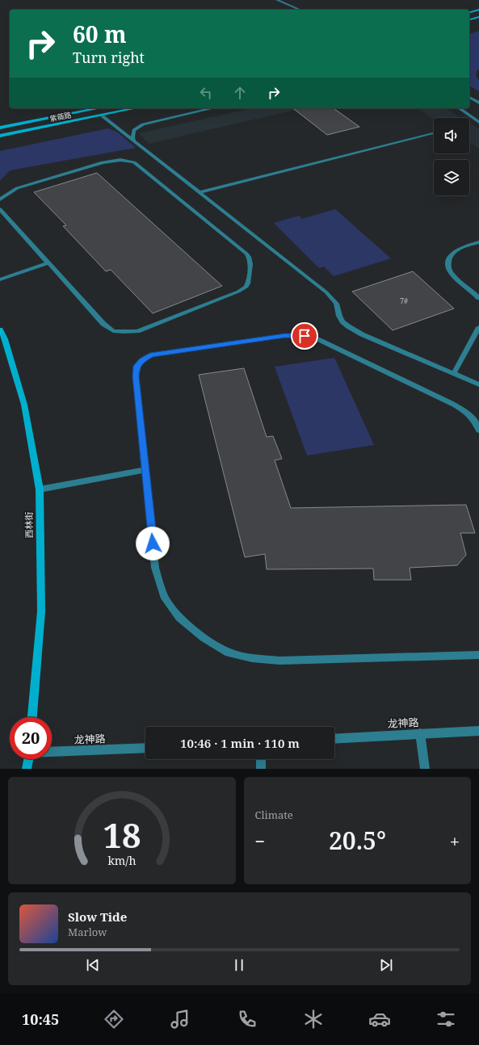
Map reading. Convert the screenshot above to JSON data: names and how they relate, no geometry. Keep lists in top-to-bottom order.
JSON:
{
  "streets": {
    "main road": ["紫薇路", "西林街"],
    "street": ["龙神路"]
  },
  "house_numbers": ["7#"],
  "page": {
    "turn": ["60 m", "Turn right"],
    "limit": "20",
    "trip": "10:46 · 1 min · 110 m",
    "tile": "Climate",
    "heat": ["−", "20.5°", "+"],
    "song": ["Slow Tide", "Marlow"],
    "tabs": "10:45",
    "gauge": ["18", "km/h"]
  }
}
